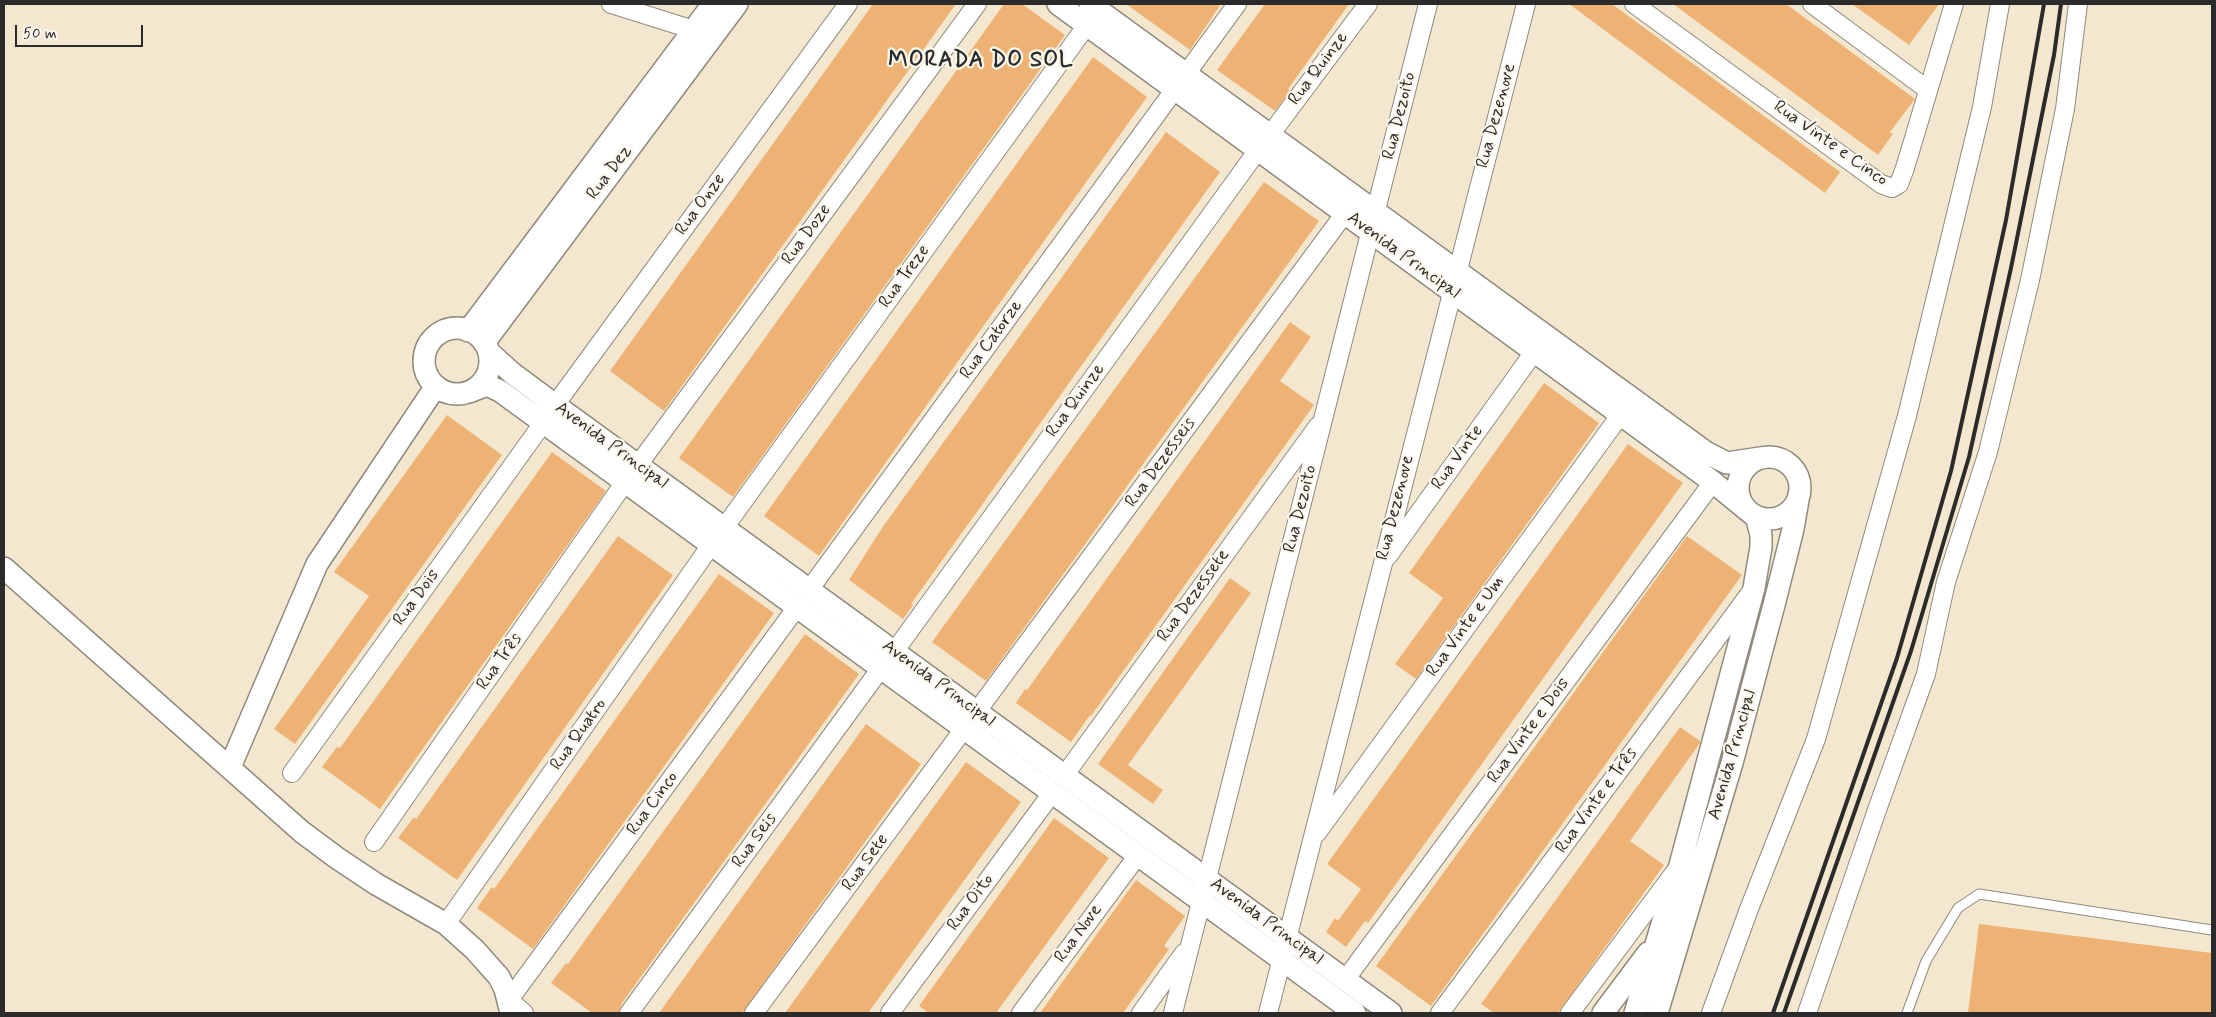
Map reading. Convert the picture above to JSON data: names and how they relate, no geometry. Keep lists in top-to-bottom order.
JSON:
{
  "streets": {
    "street": [
      "Rua Quinze",
      "Rua Dezoito",
      "Rua Dezenove",
      "Rua Vinte e Cinco",
      "Rua Dez",
      "Rua Onze",
      "Rua Doze",
      "Avenida Principal",
      "Rua Treze",
      "Rua Catorze",
      "Rua Vinte",
      "Rua Dezesseis",
      "Rua Dezessete",
      "Rua Dois",
      "Rua Vinte e Um",
      "Rua Três",
      "Rua Vinte e Dois",
      "Rua Quatro",
      "Rua Vinte e Três",
      "Rua Cinco",
      "Rua Seis",
      "Rua Sete",
      "Rua Oito",
      "Rua Nove"
    ]
  },
  "crossings": [
    ["Rua Quinze", "Avenida Principal"],
    ["Rua Quinze", "Rua Seis"],
    ["Rua Dezoito", "Avenida Principal"],
    ["Rua Dezoito", "Rua Dezessete"],
    ["Rua Dezenove", "Avenida Principal"],
    ["Rua Dezenove", "Rua Vinte"],
    ["Rua Dezenove", "Rua Vinte e Um"],
    ["Rua Dez", "Avenida Principal"],
    ["Rua Onze", "Avenida Principal"],
    ["Rua Onze", "Rua Dois"],
    ["Rua Doze", "Avenida Principal"],
    ["Rua Doze", "Rua Três"],
    ["Avenida Principal", "Rua Treze"],
    ["Avenida Principal", "Rua Catorze"],
    ["Avenida Principal", "Rua Vinte"],
    ["Avenida Principal", "Rua Dezesseis"],
    ["Avenida Principal", "Rua Dezessete"],
    ["Avenida Principal", "Rua Dois"],
    ["Avenida Principal", "Rua Vinte e Um"],
    ["Avenida Principal", "Rua Três"],
    ["Avenida Principal", "Rua Vinte e Dois"],
    ["Avenida Principal", "Rua Quatro"],
    ["Avenida Principal", "Rua Vinte e Três"],
    ["Avenida Principal", "Rua Cinco"],
    ["Avenida Principal", "Rua Seis"],
    ["Avenida Principal", "Rua Sete"],
    ["Avenida Principal", "Rua Oito"],
    ["Avenida Principal", "Rua Nove"],
    ["Rua Treze", "Rua Quatro"],
    ["Rua Catorze", "Rua Cinco"],
    ["Rua Dezesseis", "Rua Sete"]
  ],
  "districts": ["MORADA DO SOL"],
  "scale_bar": "50 m"
}
